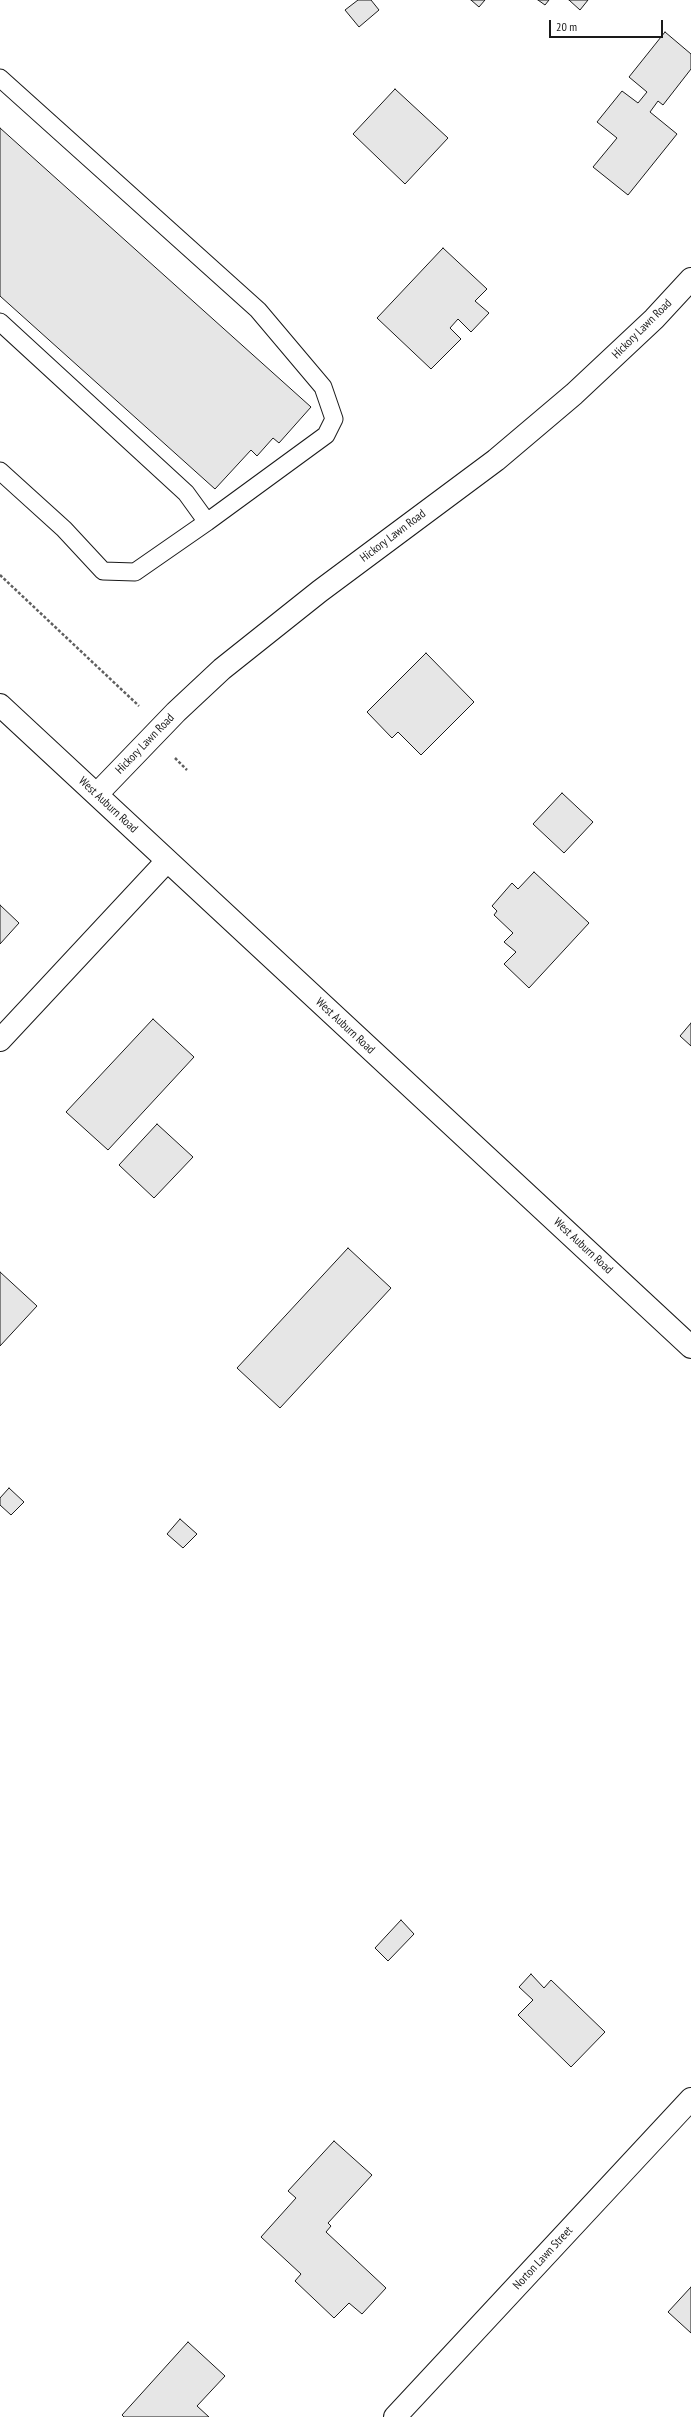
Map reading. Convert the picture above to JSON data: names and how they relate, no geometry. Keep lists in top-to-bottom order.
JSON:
{
  "streets": {
    "street": ["Hickory Lawn Road", "West Auburn Road", "Norton Lawn Street"]
  },
  "crossings": [
    ["Hickory Lawn Road", "West Auburn Road"]
  ],
  "scale_bar": "20 m"
}
